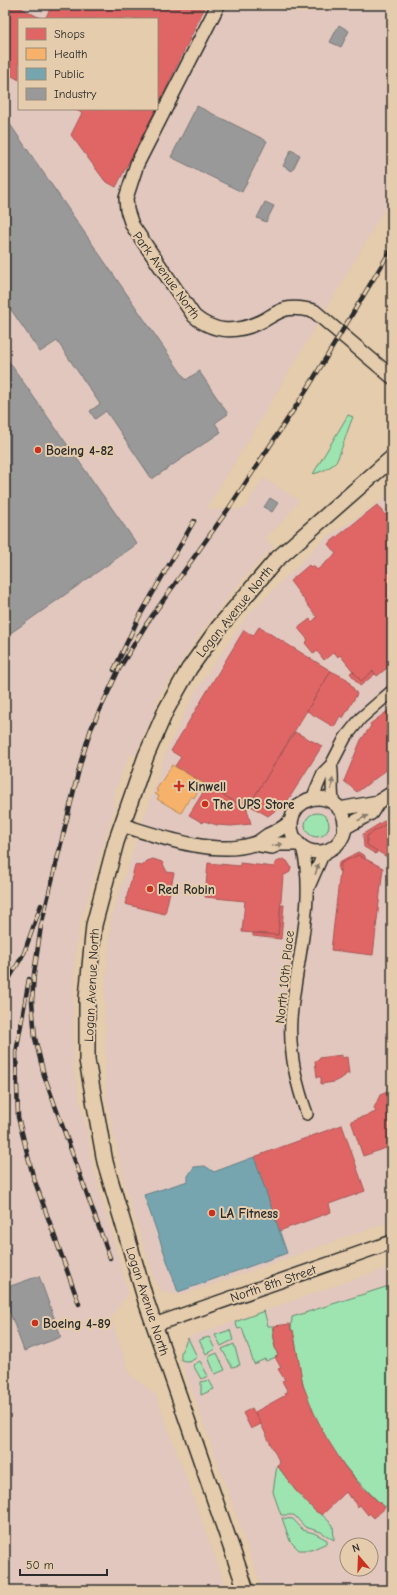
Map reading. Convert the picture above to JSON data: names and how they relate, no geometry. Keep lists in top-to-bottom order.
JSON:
{
  "streets": {
    "main road": ["Logan Avenue North"],
    "street": ["Park Avenue North", "North 10th Place", "North 8th Street"]
  },
  "crossings": [
    ["Logan Avenue North", "North 8th Street"]
  ],
  "places": {
    "other": [
      "Boeing 4-82",
      "The UPS Store",
      "Red Robin",
      "LA Fitness",
      "Boeing 4-89"
    ],
    "health": ["Kinwell"]
  },
  "legend": [
    "Shops",
    "Health",
    "Public",
    "Industry"
  ],
  "scale_bar": "50 m",
  "north": "top"
}
